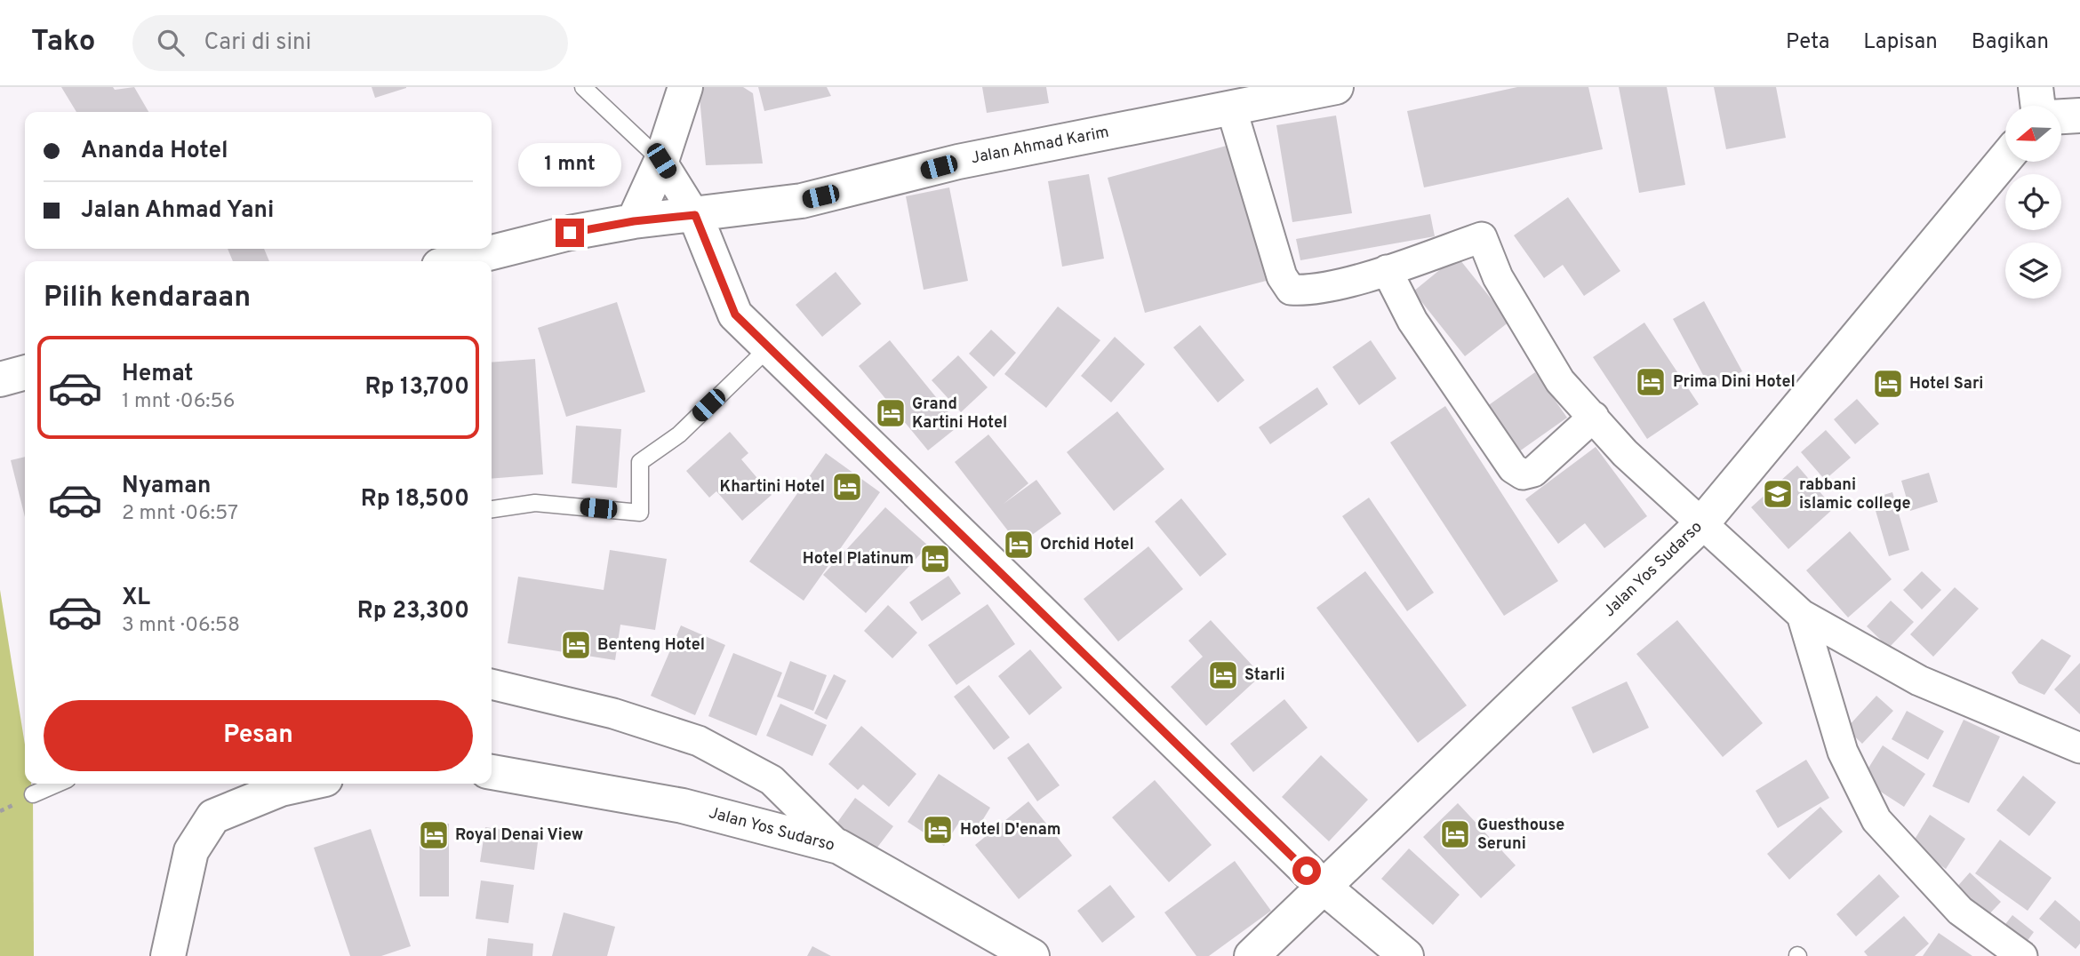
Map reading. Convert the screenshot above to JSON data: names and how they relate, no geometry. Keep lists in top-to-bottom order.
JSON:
{
  "streets": {
    "street": ["Jalan Ahmad Karim", "Jalan Yos Sudarso"]
  },
  "places": {
    "hotel": [
      "Prima Dini Hotel",
      "Hotel Sari",
      "Grand Kartini Hotel",
      "Khartini Hotel",
      "Orchid Hotel",
      "Hotel Platinum",
      "Benteng Hotel",
      "Starli",
      "Hotel D'enam",
      "Guesthouse Seruni",
      "Royal Denai View"
    ],
    "school or university": ["rabbani islamic college"]
  },
  "north": "left",
  "page": {
    "header": "Tako",
    "search": "Cari di sini",
    "nav": ["Peta", "Lapisan", "Bagikan"],
    "banner": ["Ananda Hotel", "Jalan Ahmad Yani"],
    "bubble": "1 mnt",
    "heading": "Pilih kendaraan",
    "list": [
      {
        "name": "Hemat",
        "note": "1 mnt · 06:56",
        "value": "Rp 13,700"
      },
      {
        "name": "Nyaman",
        "note": "2 mnt · 06:57",
        "value": "Rp 18,500"
      },
      {
        "name": "XL",
        "note": "3 mnt · 06:58",
        "value": "Rp 23,300"
      }
    ],
    "buttons": "Pesan"
  }
}
